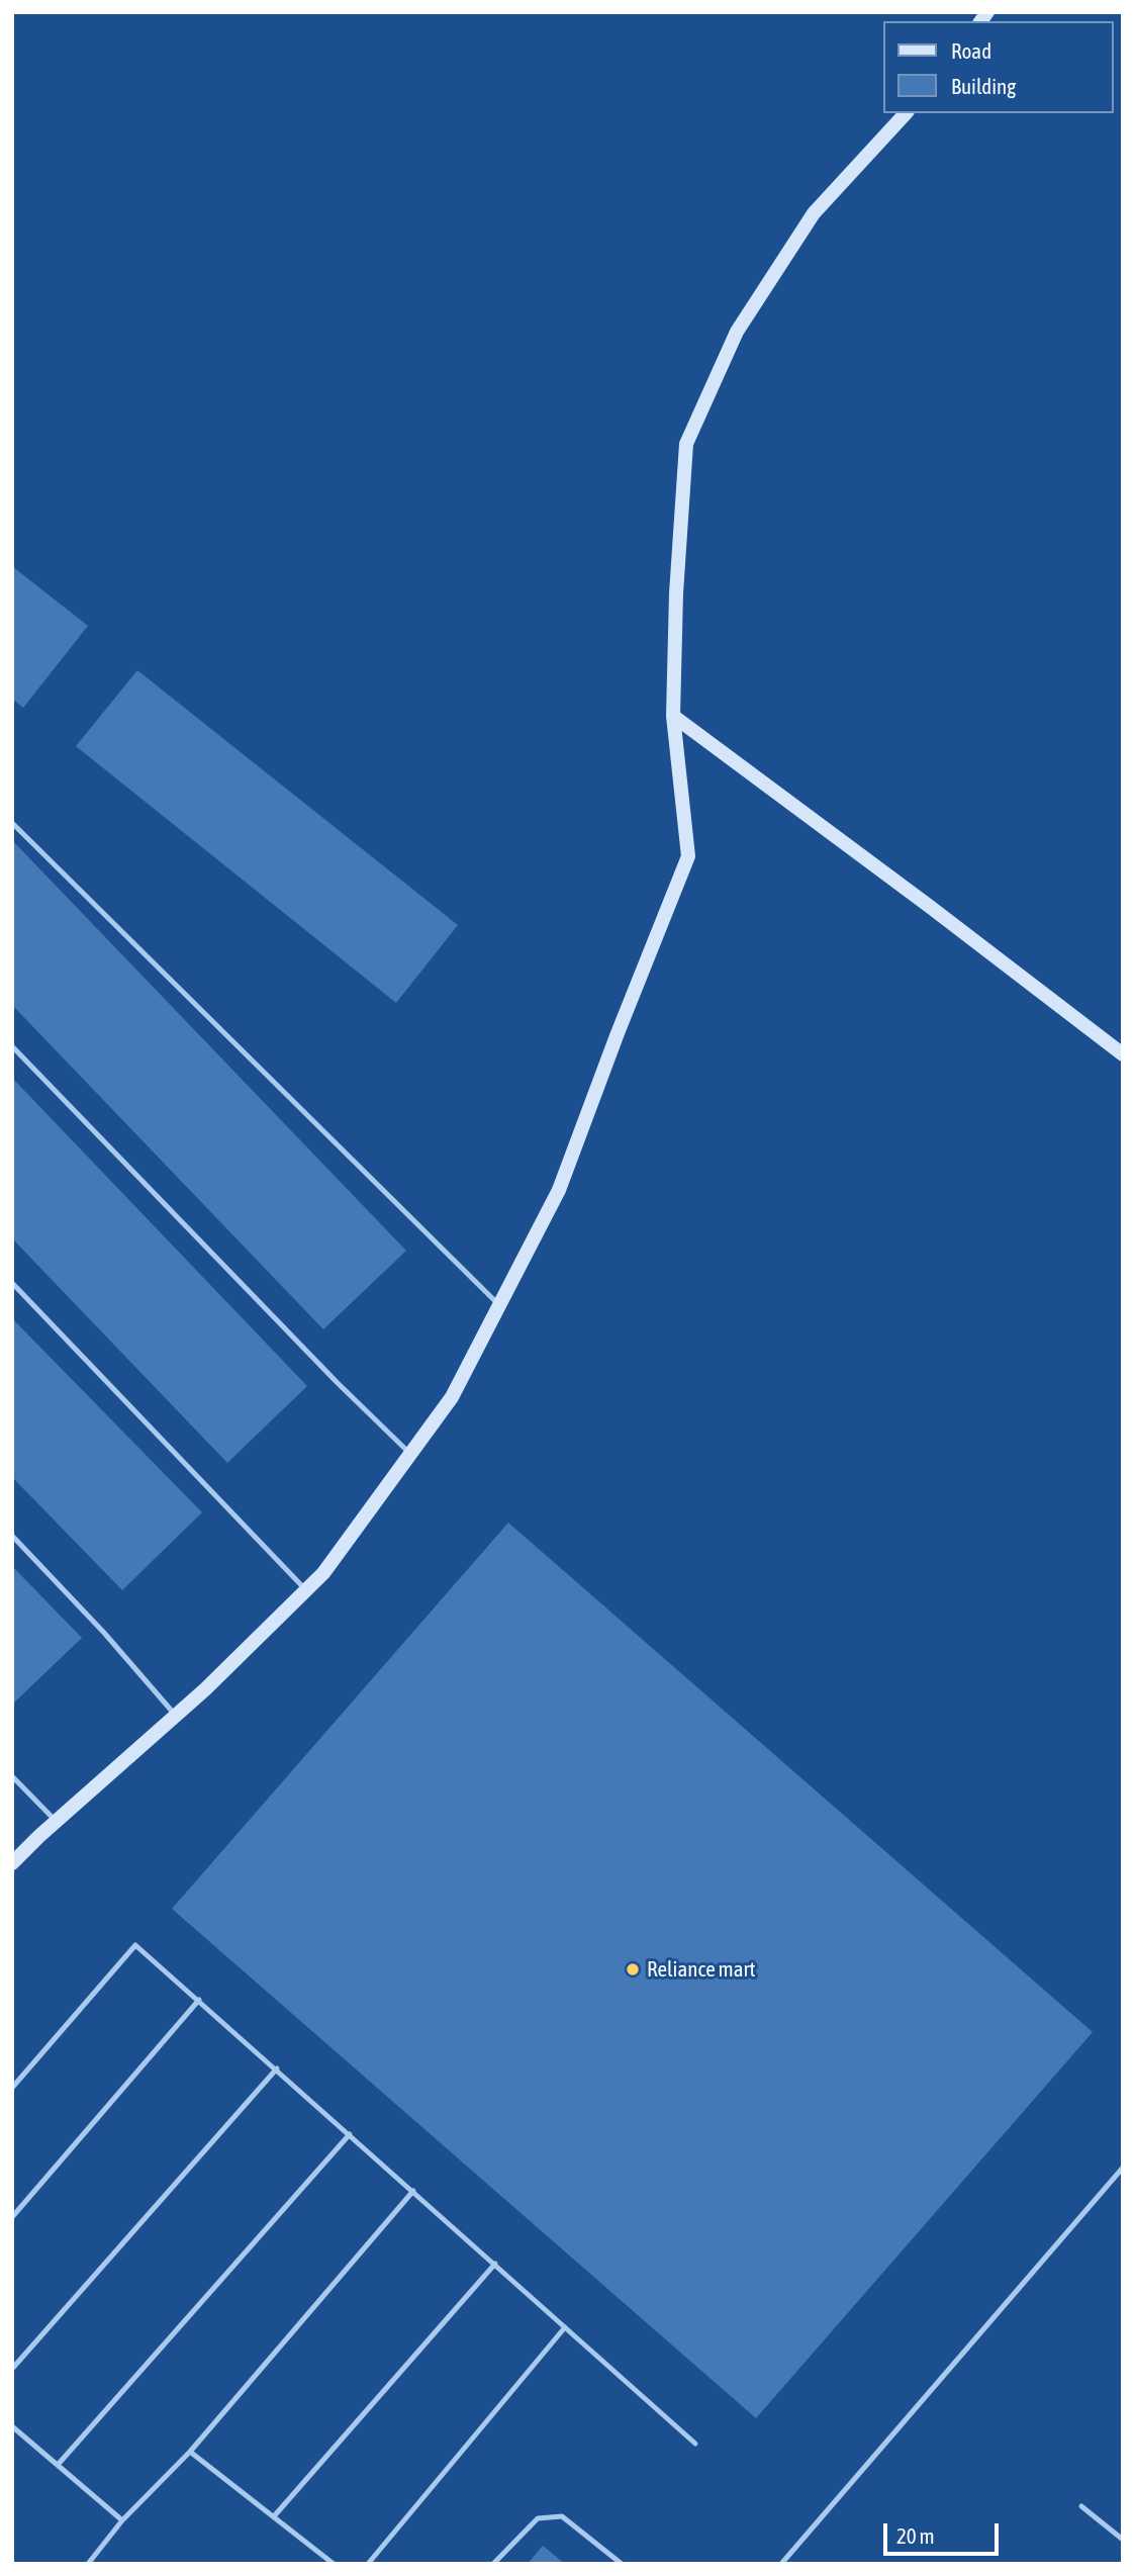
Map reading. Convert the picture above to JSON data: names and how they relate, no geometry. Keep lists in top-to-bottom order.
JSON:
{
  "places": ["Reliance mart"],
  "legend": ["Road", "Building"],
  "scale_bar": "20 m"
}
